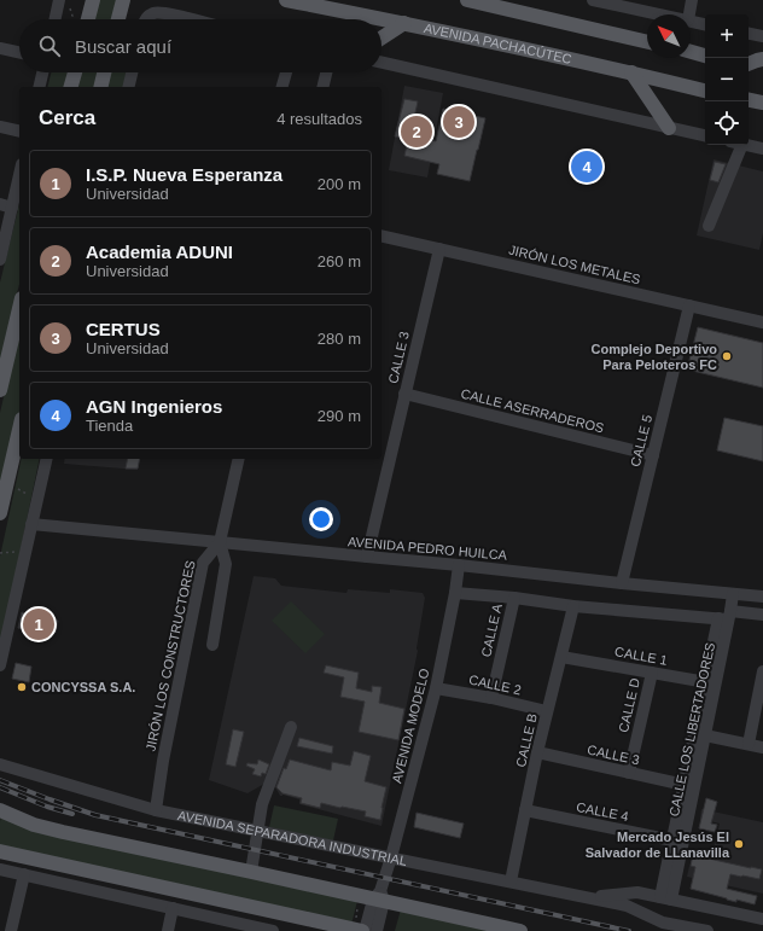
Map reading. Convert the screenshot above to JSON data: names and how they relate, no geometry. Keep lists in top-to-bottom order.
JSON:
{
  "streets": {
    "main road": ["AVENIDA PACHACÚTEC"],
    "street": [
      "JIRÓN LOS METALES",
      "CALLE 3",
      "CALLE ASERRADEROS",
      "CALLE 5",
      "AVENIDA PEDRO HUILCA",
      "CALLE A",
      "JIRÓN LOS CONSTRUCTORES",
      "CALLE 1",
      "CALLE 2",
      "CALLE D",
      "AVENIDA MODELO",
      "CALLE LOS LIBERTADORES",
      "CALLE B",
      "CALLE 4",
      "AVENIDA SEPARADORA INDUSTRIAL"
    ]
  },
  "crossings": [
    ["JIRÓN LOS METALES", "CALLE 3"],
    ["JIRÓN LOS METALES", "CALLE 5"],
    ["CALLE 3", "CALLE ASERRADEROS"],
    ["CALLE 3", "AVENIDA PEDRO HUILCA"],
    ["CALLE 3", "CALLE D"],
    ["CALLE 3", "CALLE LOS LIBERTADORES"],
    ["CALLE 3", "CALLE B"],
    ["CALLE ASERRADEROS", "CALLE 5"],
    ["CALLE 5", "AVENIDA PEDRO HUILCA"],
    ["AVENIDA PEDRO HUILCA", "JIRÓN LOS CONSTRUCTORES"],
    ["AVENIDA PEDRO HUILCA", "AVENIDA MODELO"],
    ["AVENIDA PEDRO HUILCA", "CALLE LOS LIBERTADORES"],
    ["CALLE A", "CALLE 2"],
    ["JIRÓN LOS CONSTRUCTORES", "AVENIDA SEPARADORA INDUSTRIAL"],
    ["CALLE 1", "CALLE D"],
    ["CALLE 1", "CALLE LOS LIBERTADORES"],
    ["CALLE 1", "CALLE B"],
    ["CALLE 2", "AVENIDA MODELO"],
    ["CALLE 2", "CALLE B"],
    ["AVENIDA MODELO", "AVENIDA SEPARADORA INDUSTRIAL"],
    ["CALLE LOS LIBERTADORES", "CALLE 4"],
    ["CALLE LOS LIBERTADORES", "AVENIDA SEPARADORA INDUSTRIAL"],
    ["CALLE B", "CALLE 4"],
    ["CALLE B", "AVENIDA SEPARADORA INDUSTRIAL"]
  ],
  "places": ["Complejo Deportivo Para Peloteros FC", "CONCYSSA S.A.", "Mercado Jesús El Salvador de LLanavilla"],
  "north": "top left",
  "page": {
    "map_buttons": ["+", "−"],
    "search": "Buscar aquí",
    "heading": ["Cerca", "4 resultados"],
    "pins": [
      "3",
      "2",
      "4",
      "1"
    ],
    "list": [
      {
        "mark": "1",
        "name": "I.S.P. Nueva Esperanza",
        "note": "Universidad",
        "value": "200 m"
      },
      {
        "mark": "2",
        "name": "Academia ADUNI",
        "note": "Universidad",
        "value": "260 m"
      },
      {
        "mark": "3",
        "name": "CERTUS",
        "note": "Universidad",
        "value": "280 m"
      },
      {
        "mark": "4",
        "name": "AGN Ingenieros",
        "note": "Tienda",
        "value": "290 m"
      }
    ]
  }
}
